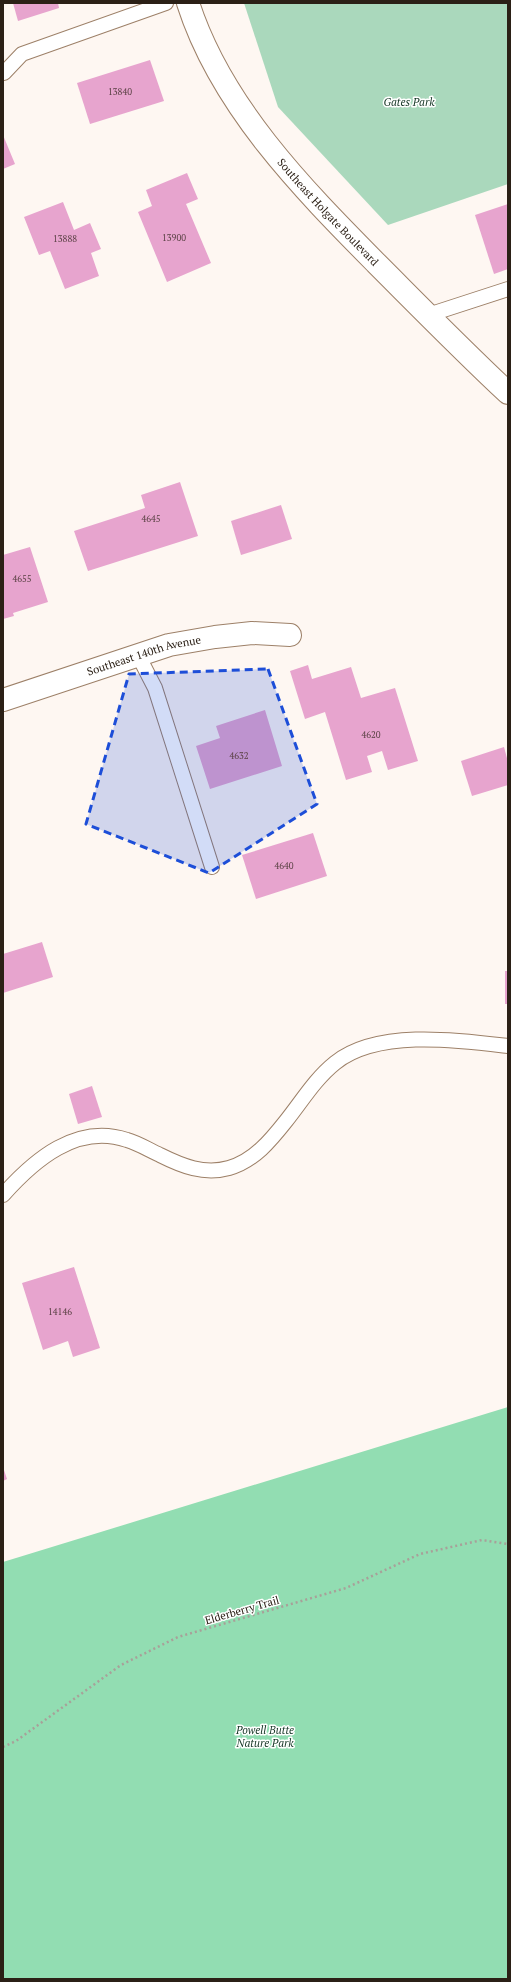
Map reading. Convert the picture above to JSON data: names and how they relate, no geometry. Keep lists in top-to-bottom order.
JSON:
{
  "streets": {
    "street": ["Southeast Holgate Boulevard", "Southeast 140th Avenue"],
    "path": ["Elderberry Trail"]
  },
  "parks": ["Gates Park", "Powell Butte Nature Park"],
  "house_numbers": [
    "13840",
    "13900",
    "13888",
    "4645",
    "4655",
    "4620",
    "4632",
    "4640",
    "14146"
  ]
}
